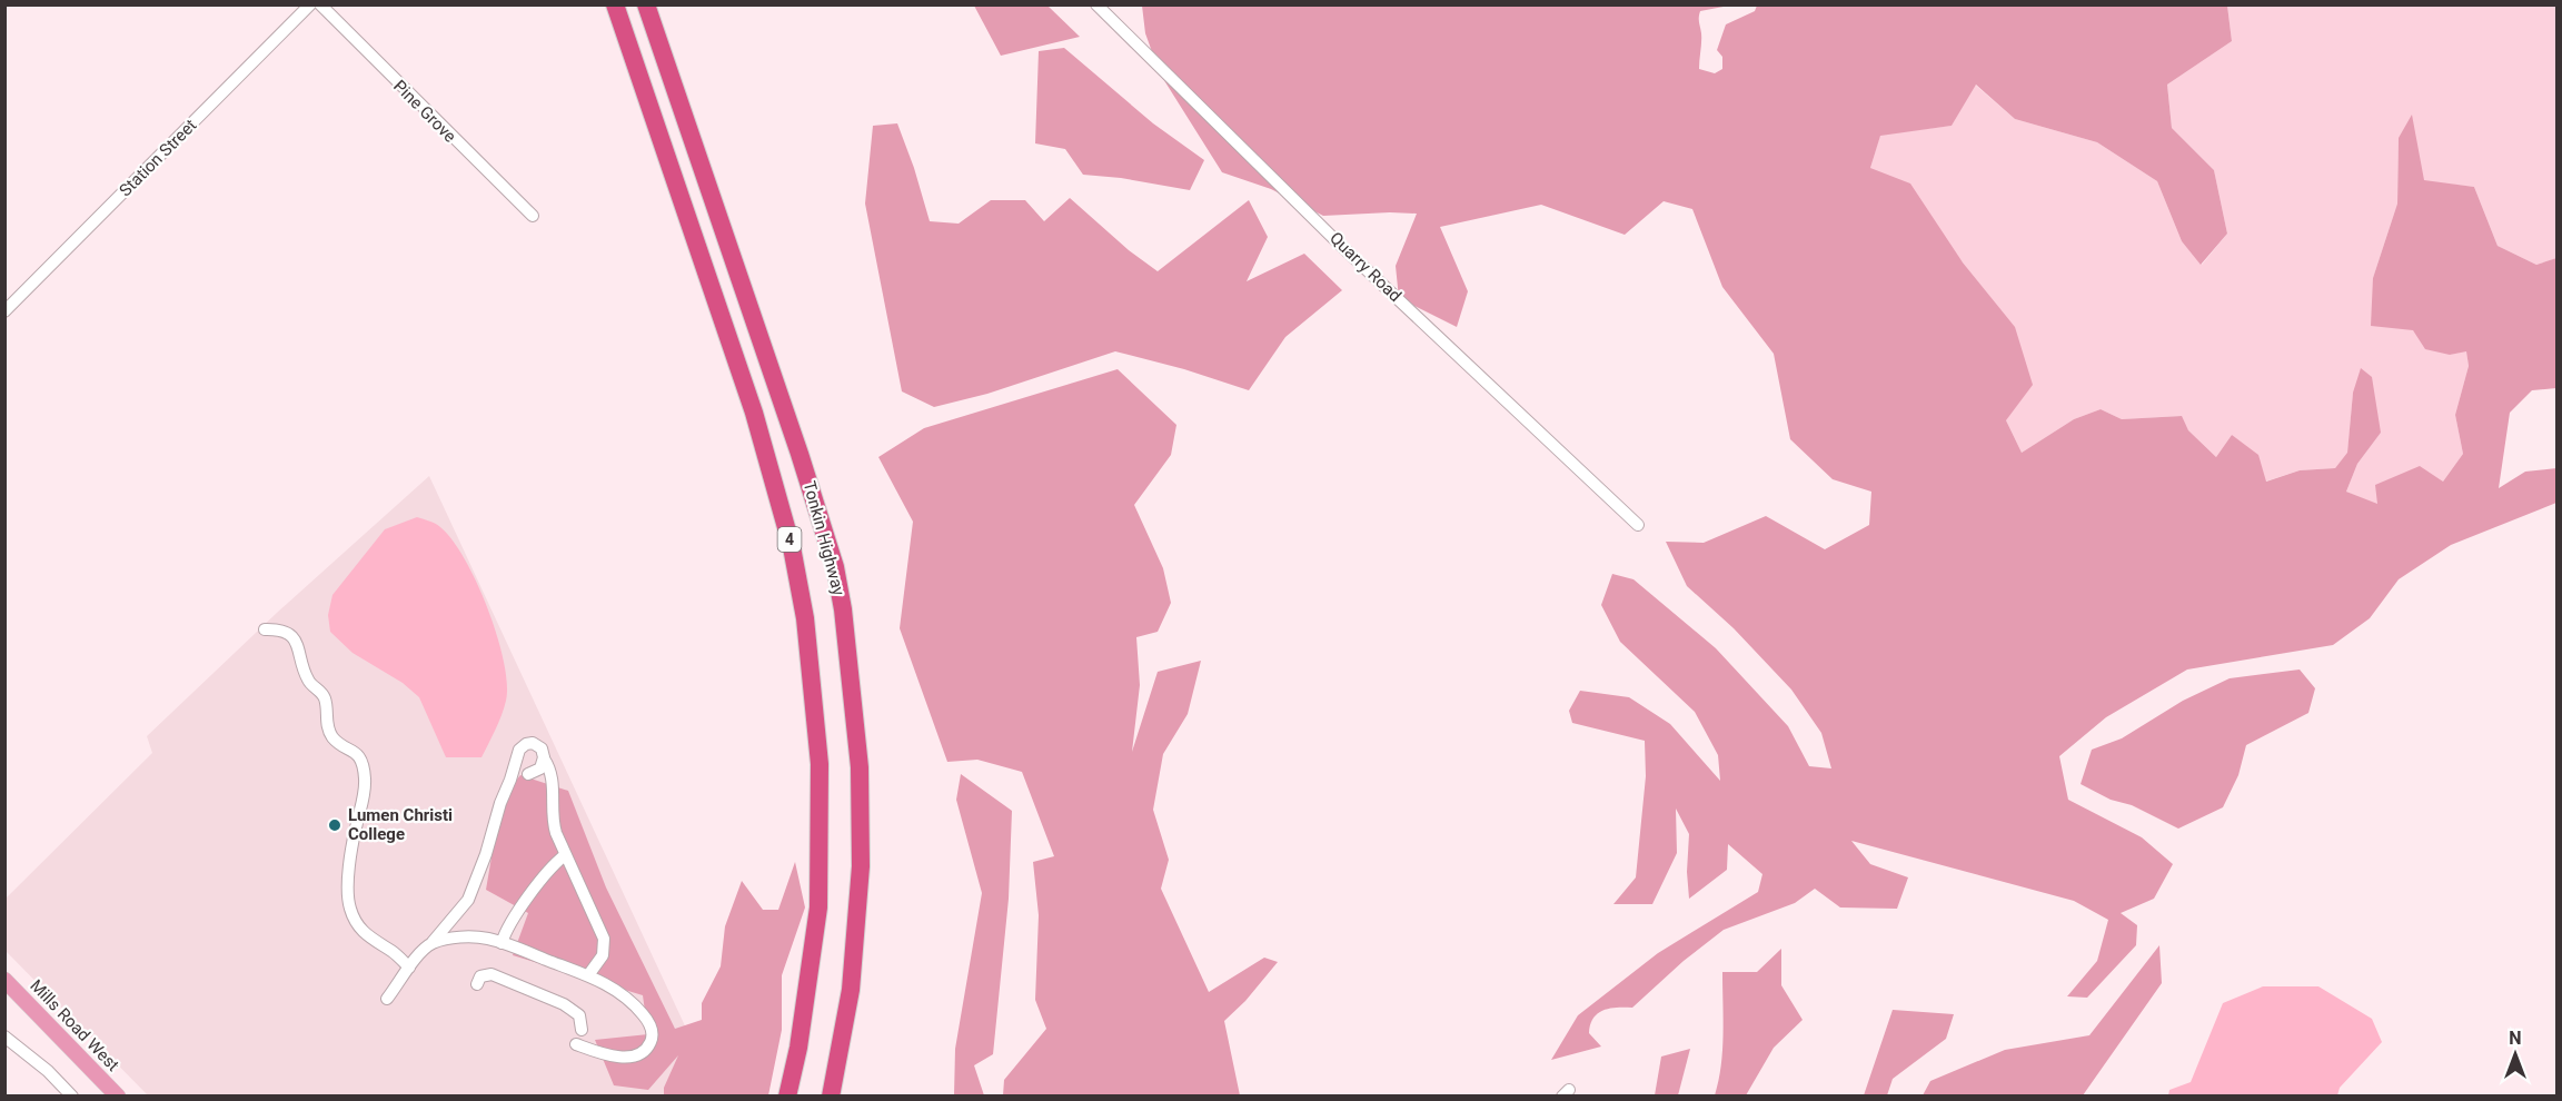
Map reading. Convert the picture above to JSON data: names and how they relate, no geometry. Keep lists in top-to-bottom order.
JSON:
{
  "streets": {
    "highway": ["Tonkin Highway", "4"],
    "main road": ["Mills Road West"],
    "street": ["Pine Grove", "Station Street", "Quarry Road"]
  },
  "places": ["Lumen Christi College"],
  "north": "top"
}
